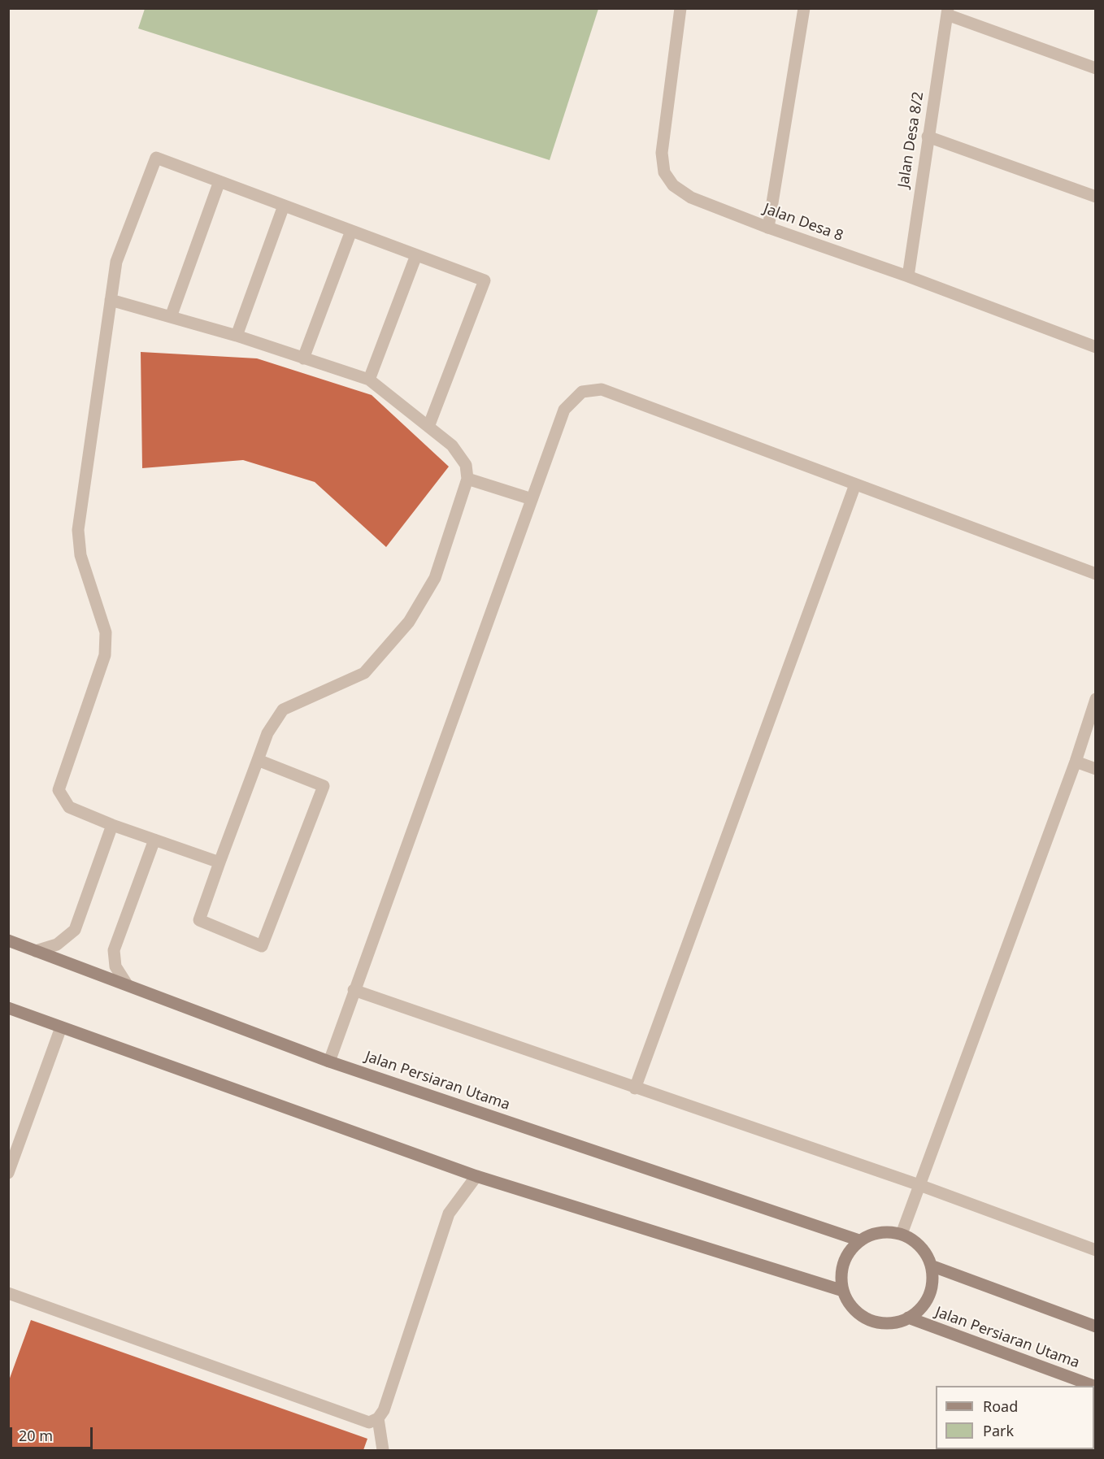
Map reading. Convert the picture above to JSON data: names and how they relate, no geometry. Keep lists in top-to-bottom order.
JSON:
{
  "streets": {
    "street": ["Jalan Desa 8/2", "Jalan Desa 8", "Jalan Persiaran Utama"]
  },
  "crossings": [
    ["Jalan Desa 8/2", "Jalan Desa 8"]
  ],
  "legend": ["Road", "Park"],
  "scale_bar": "20 m"
}
